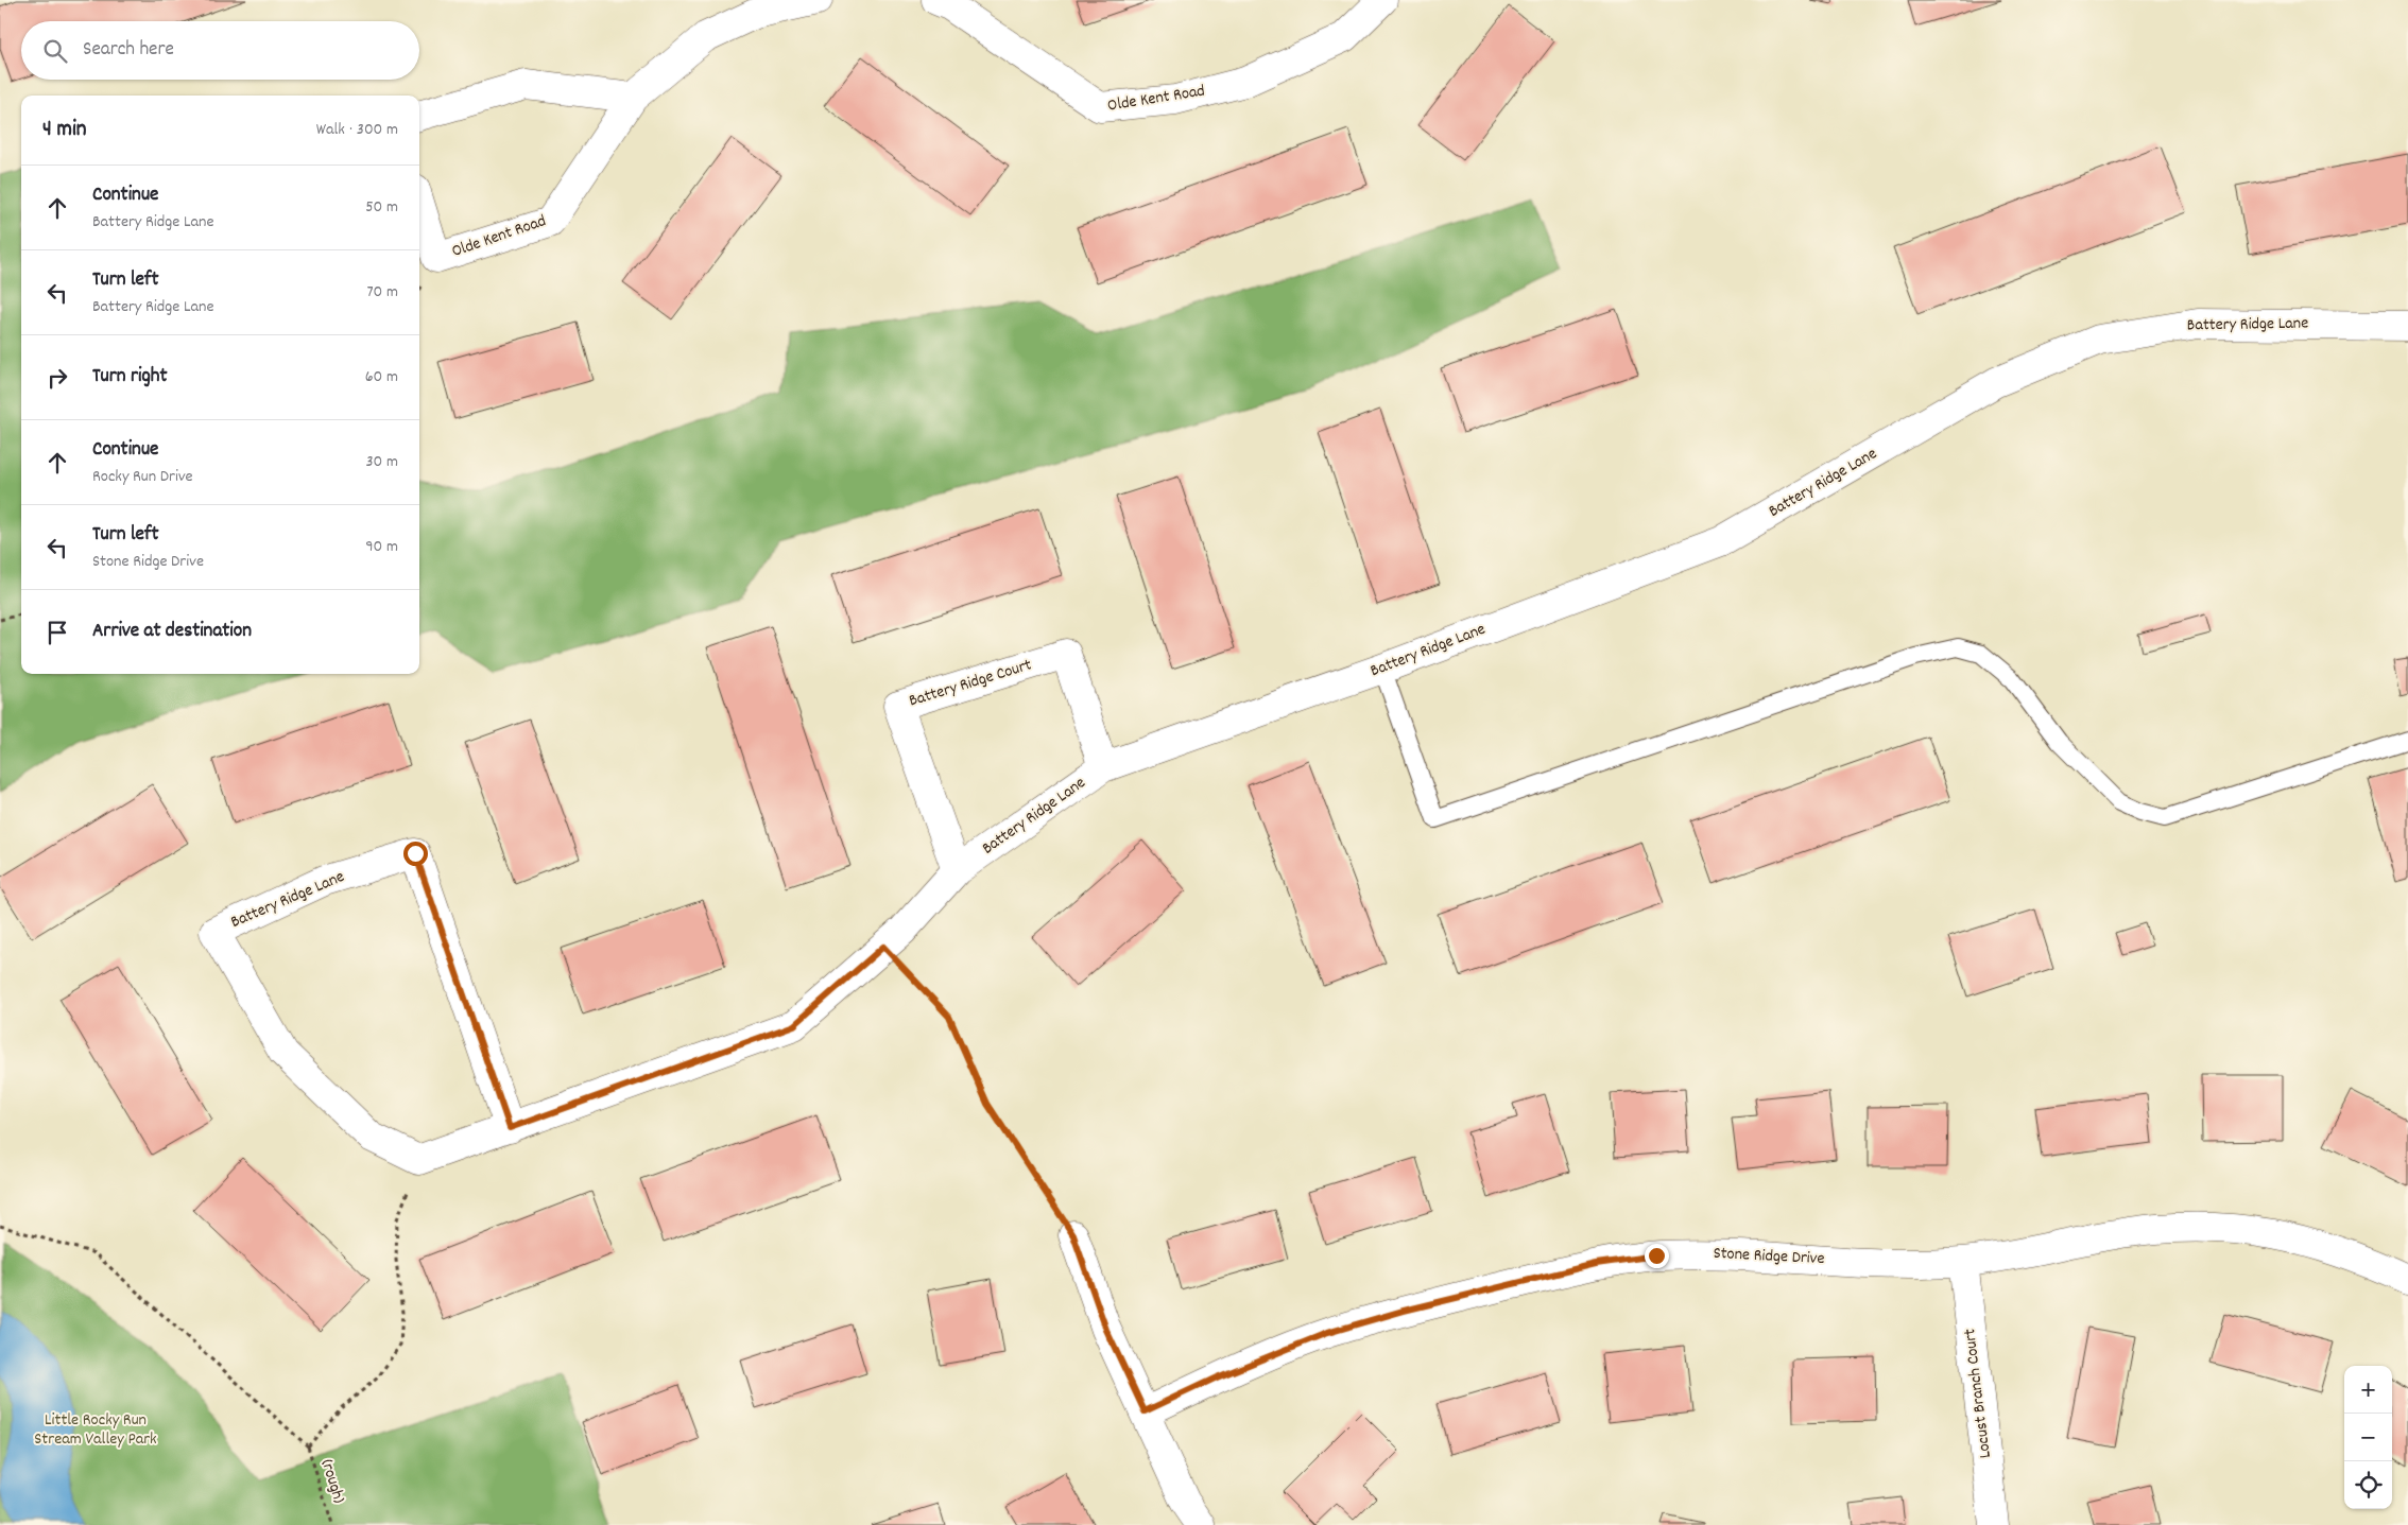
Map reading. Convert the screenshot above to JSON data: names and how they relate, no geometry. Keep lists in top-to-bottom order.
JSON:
{
  "streets": {
    "street": [
      "Olde Kent Road",
      "Battery Ridge Lane",
      "Battery Ridge Court",
      "Stone Ridge Drive",
      "Locust Branch Court"
    ],
    "path": ["(rough)"]
  },
  "crossings": [
    ["Battery Ridge Lane", "Battery Ridge Court"],
    ["Stone Ridge Drive", "Locust Branch Court"]
  ],
  "parks": ["Little Rocky Run Stream Valley Park"],
  "page": {
    "search": "Search here",
    "heading": ["4 min", "Walk · 300 m"],
    "list": [
      ["Continue", "Battery Ridge Lane", "50 m"],
      ["Turn left", "Battery Ridge Lane", "70 m"],
      ["Turn right", "60 m"],
      ["Continue", "Rocky Run Drive", "30 m"],
      ["Turn left", "Stone Ridge Drive", "90 m"],
      "Arrive at destination"
    ],
    "map_buttons": ["+", "−"]
  }
}
